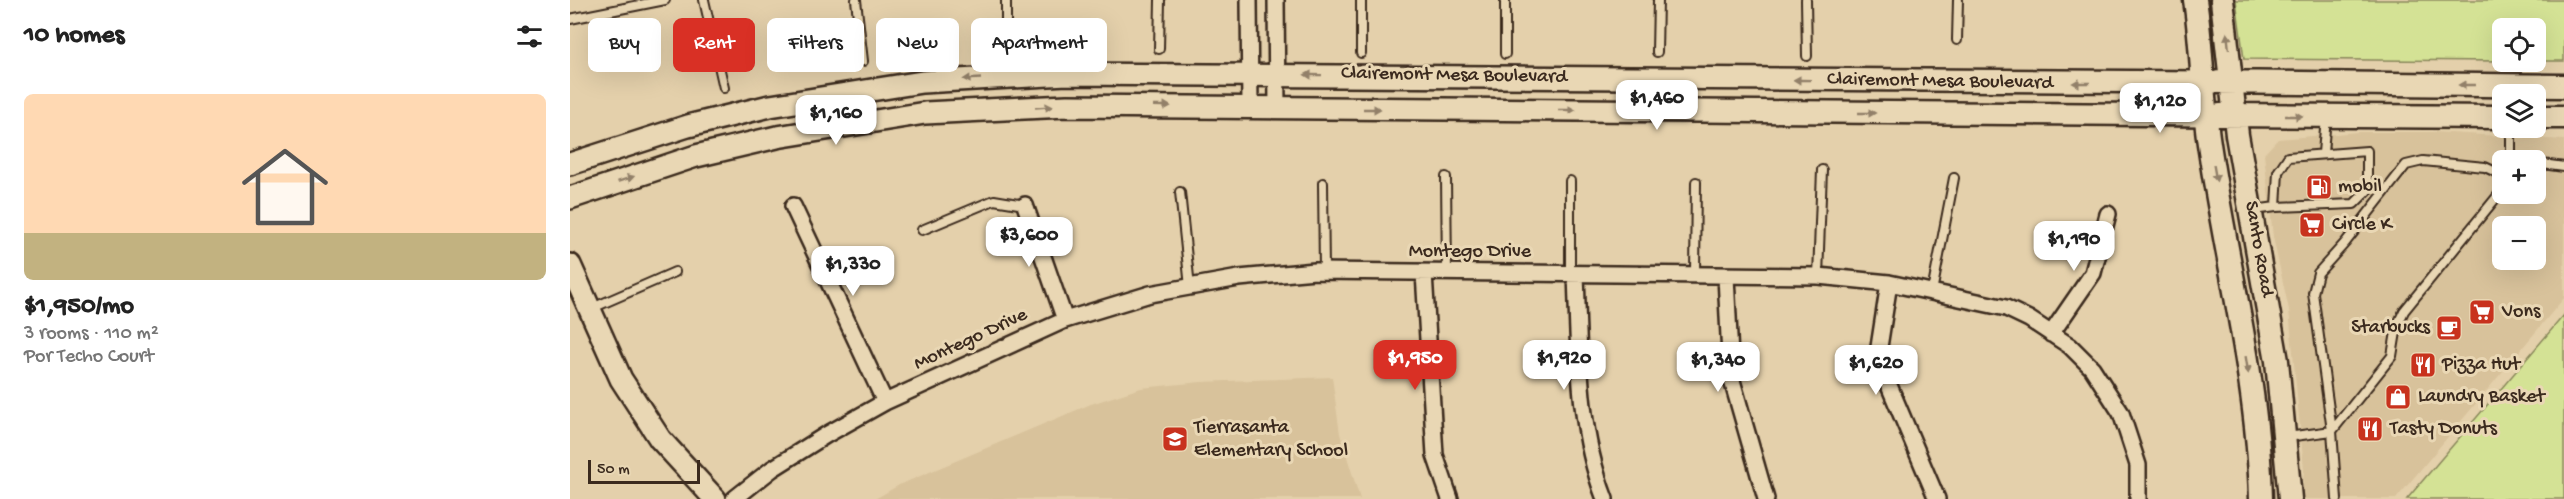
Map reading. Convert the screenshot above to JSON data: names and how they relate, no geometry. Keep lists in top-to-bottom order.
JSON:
{
  "streets": {
    "main road": ["Clairemont Mesa Boulevard", "Santo Road"],
    "street": ["Montego Drive"]
  },
  "crossings": [
    ["Clairemont Mesa Boulevard", "Santo Road"]
  ],
  "places": {
    "fuel station": ["mobil"],
    "supermarket": ["Circle K", "Vons"],
    "cafe": ["Starbucks"],
    "restaurant": ["Pizza Hut", "Tasty Donuts"],
    "shop": ["Laundry Basket"],
    "school or university": ["Tierrasanta Elementary School"]
  },
  "scale_bar": "50 m",
  "page": {
    "heading": "10 homes",
    "map_buttons": ["+", "−"],
    "chip": [
      "Buy",
      "Rent",
      "Filters",
      "New",
      "Apartment"
    ],
    "list": [
      {
        "name": "$1,950/mo",
        "note": "3 rooms · 110 m² · Por Techo Court"
      }
    ],
    "price": [
      "$1,460",
      "$1,120",
      "$1,160",
      "$3,600",
      "$1,190",
      "$1,330",
      "$1,950",
      "$1,920",
      "$1,340",
      "$1,620"
    ],
    "scale": "50 m"
  }
}
